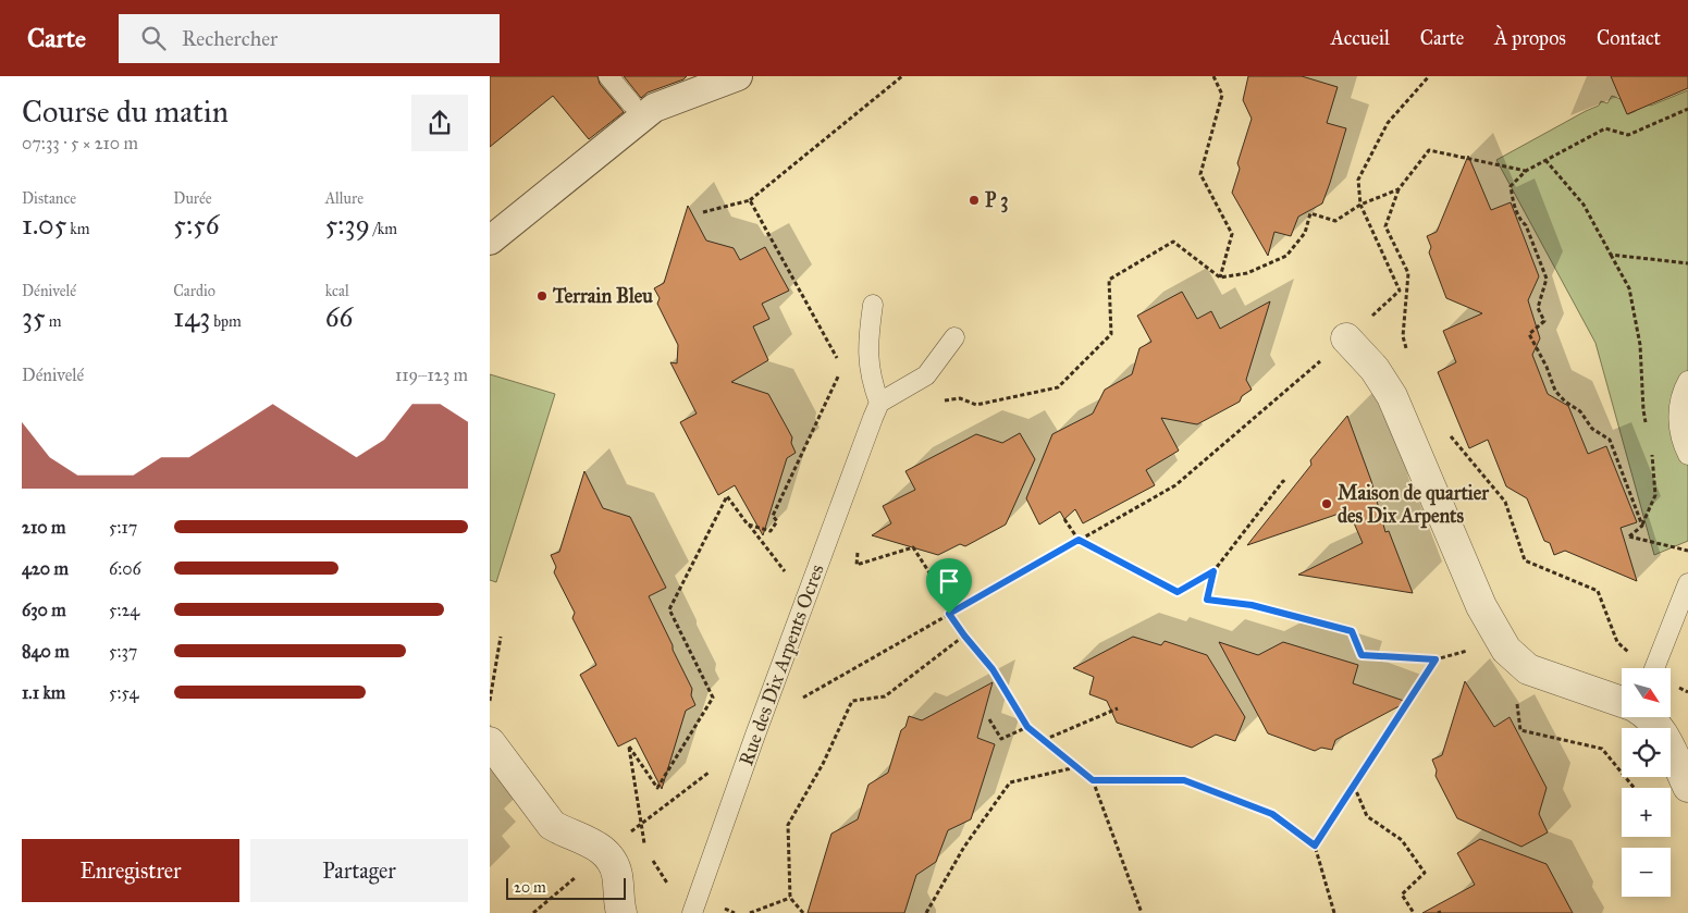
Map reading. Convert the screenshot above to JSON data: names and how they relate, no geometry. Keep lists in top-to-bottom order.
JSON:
{
  "streets": {
    "lane": ["Rue des Dix Arpents Ocres"]
  },
  "places": ["P 3", "Terrain Bleu", "Maison de quartier des Dix Arpents"],
  "scale_bar": "20 m",
  "north": "bottom right",
  "page": {
    "header": "Carte",
    "search": "Rechercher",
    "nav": [
      "Accueil",
      "Carte",
      "À propos",
      "Contact"
    ],
    "heading": ["Course du matin", "07:33 · 5 × 210 m"],
    "stats": [
      ["Distance", "1.05 km"],
      ["Durée", "5:56"],
      ["Allure", "5:39 /km"],
      ["Dénivelé", "35 m"],
      ["Cardio", "143 bpm"],
      ["kcal", "66"]
    ],
    "chart": ["Dénivelé", "119–123 m"],
    "list": [
      {
        "name": "210 m",
        "note": "5:17"
      },
      {
        "name": "420 m",
        "note": "6:06"
      },
      {
        "name": "630 m",
        "note": "5:24"
      },
      {
        "name": "840 m",
        "note": "5:37"
      },
      {
        "name": "1.1 km",
        "note": "5:54"
      }
    ],
    "map_buttons": ["+", "−"],
    "buttons": ["Enregistrer", "Partager"],
    "scale": "20 m"
  }
}
